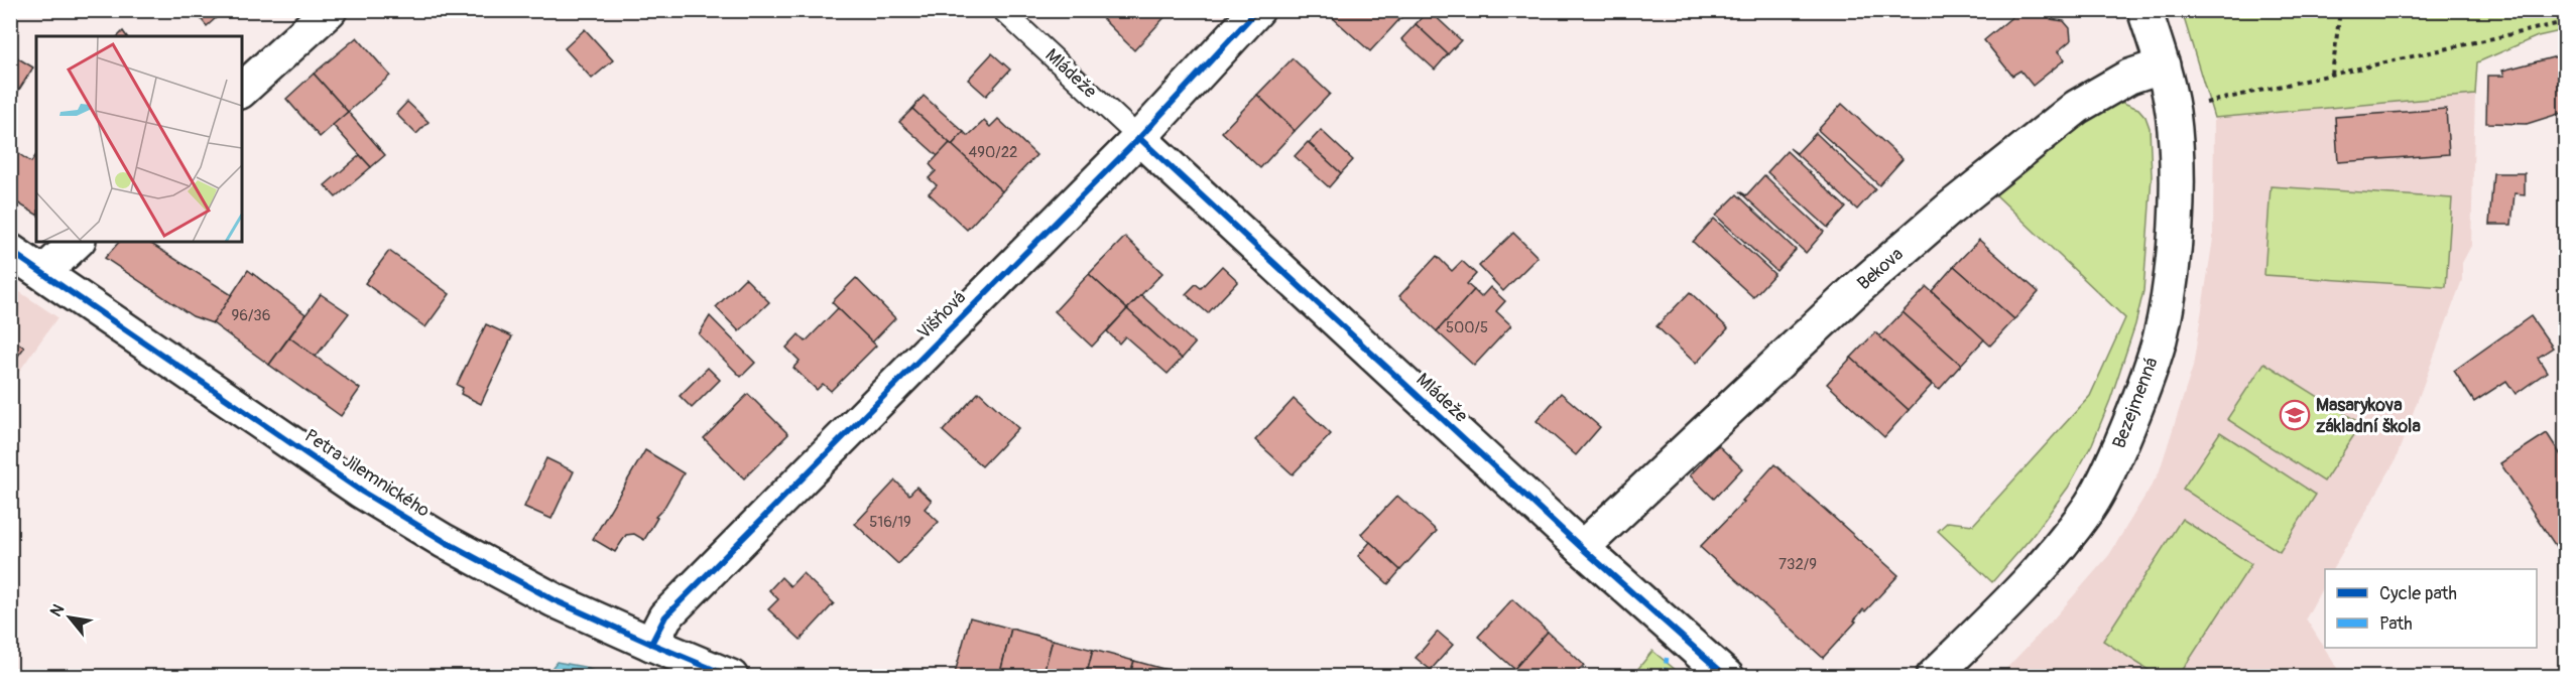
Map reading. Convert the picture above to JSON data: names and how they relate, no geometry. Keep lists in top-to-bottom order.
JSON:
{
  "streets": {
    "street": [
      "Mládeže",
      "Bekova",
      "Višňová",
      "Bezejmenná",
      "Petra Jilemnického"
    ]
  },
  "crossings": [
    ["Mládeže", "Bekova"],
    ["Mládeže", "Višňová"],
    ["Bekova", "Bezejmenná"],
    ["Višňová", "Petra Jilemnického"]
  ],
  "places": {
    "school or university": ["Masarykova základní škola"]
  },
  "house_numbers": [
    "490/22",
    "96/36",
    "500/5",
    "516/19",
    "732/9"
  ],
  "legend": ["Cycle path", "Path"],
  "north": "top left"
}
